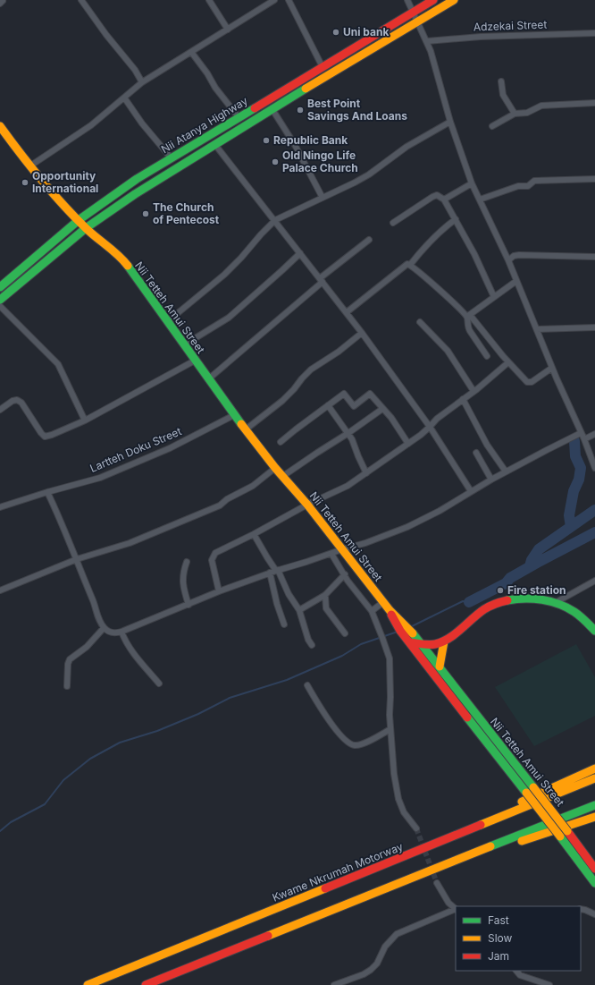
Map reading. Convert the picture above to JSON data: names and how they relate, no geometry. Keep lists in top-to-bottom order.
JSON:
{
  "streets": {
    "main road": ["Nii Atanya Highway", "Nii Tetteh Amui Street", "Kwame Nkrumah Motorway"],
    "street": ["Adzekai Street", "Lartteh Doku Street"]
  },
  "crossings": [
    ["Nii Atanya Highway", "Nii Tetteh Amui Street"],
    ["Nii Tetteh Amui Street", "Lartteh Doku Street"]
  ],
  "places": [
    "Uni bank",
    "Best Point Savings And Loans",
    "Republic Bank",
    "Old Ningo Life Palace Church",
    "Opportunity International",
    "The Church of Pentecost",
    "Fire station"
  ],
  "legend": ["Fast", "Slow", "Jam"]
}
